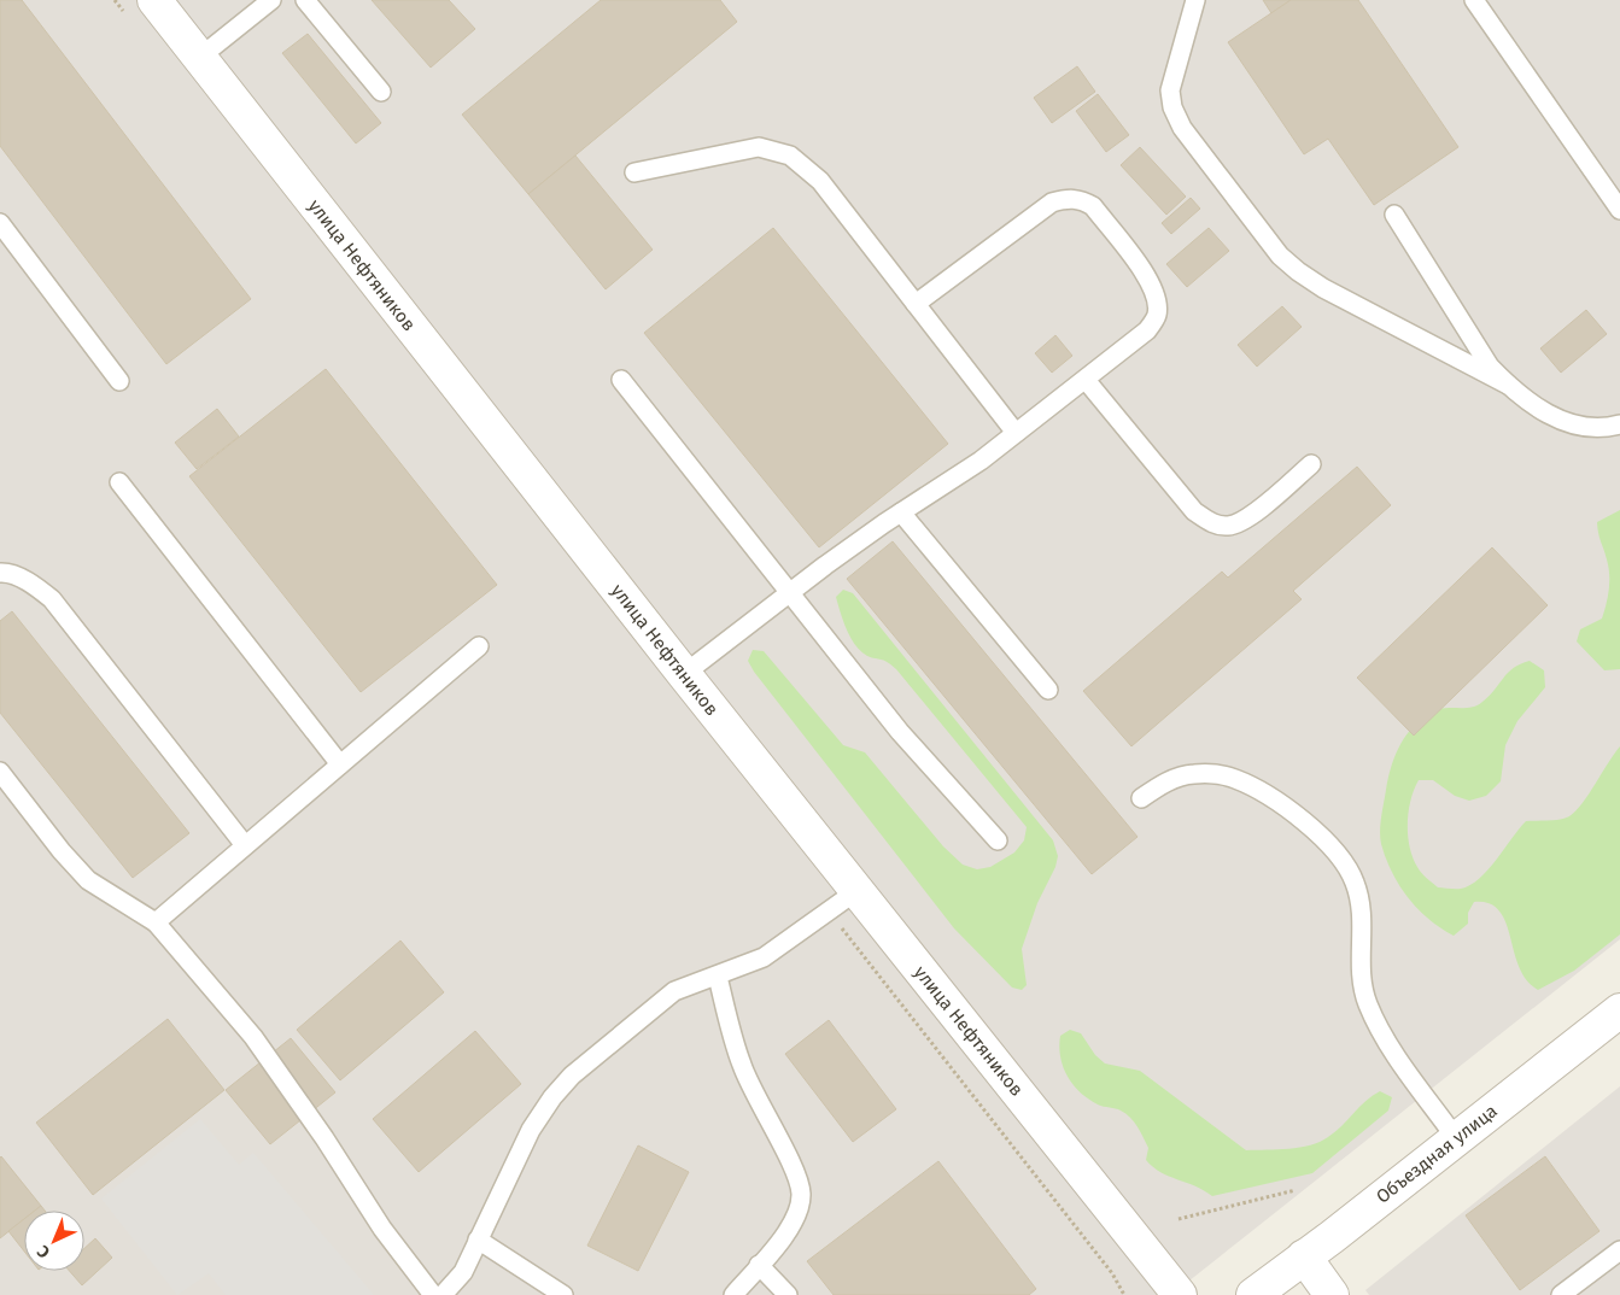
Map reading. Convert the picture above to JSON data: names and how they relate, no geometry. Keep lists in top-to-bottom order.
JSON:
{
  "streets": {
    "street": ["улица Нефтяников", "Объездная улица"]
  },
  "north": "bottom left"
}
